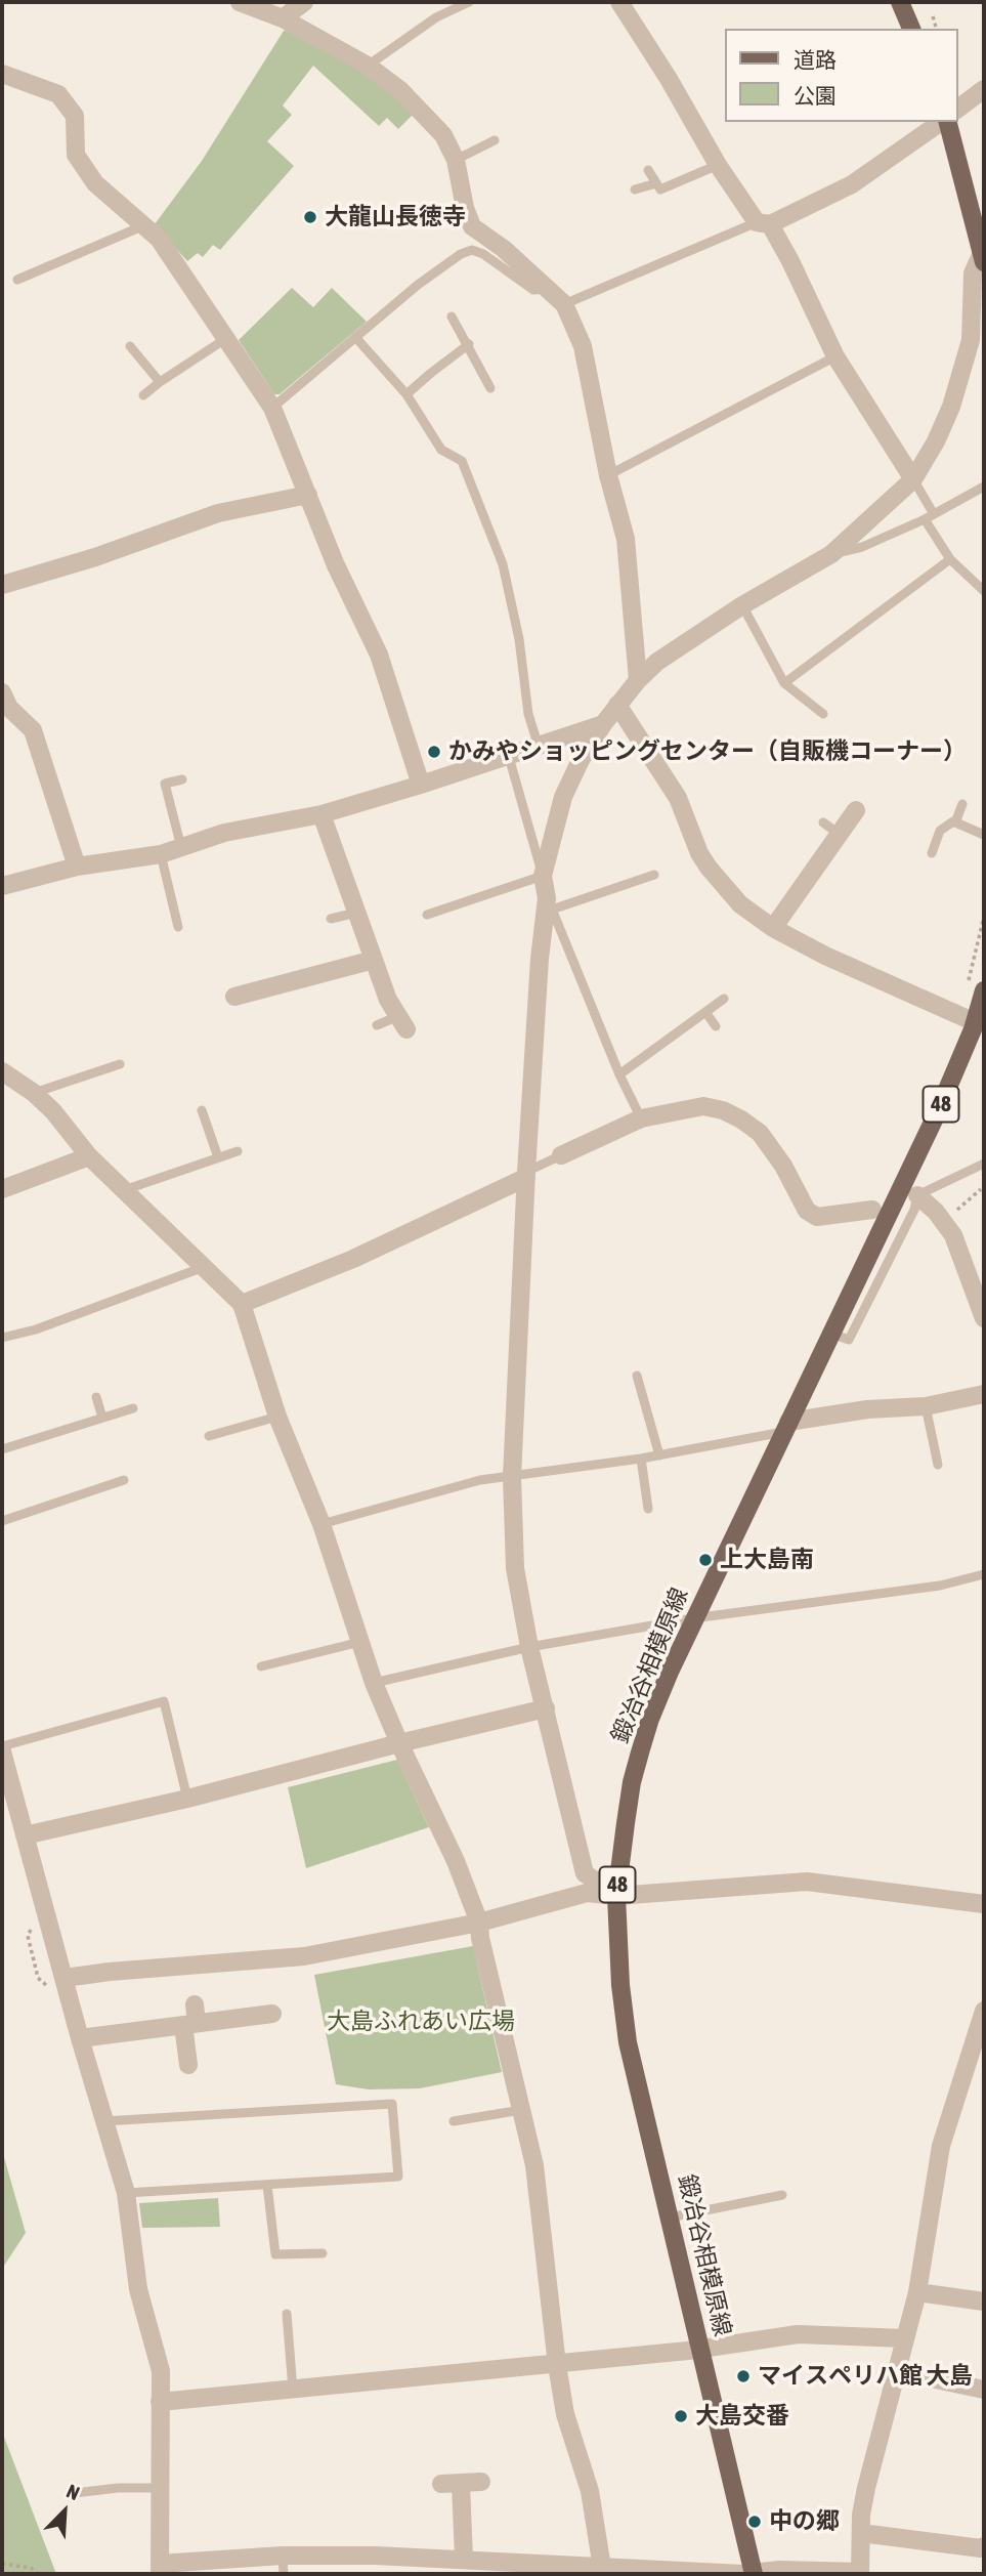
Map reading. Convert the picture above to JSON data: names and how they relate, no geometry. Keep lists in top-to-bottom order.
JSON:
{
  "streets": {
    "main road": ["48", "鍛冶谷相模原線"]
  },
  "parks": ["大島ふれあい広場"],
  "places": [
    "大龍山長徳寺",
    "かみやショッピングセンター（自販機コーナー）",
    "上大島南",
    "マイスペリハ館 大島",
    "大島交番",
    "中の郷"
  ],
  "legend": ["道路", "公園"],
  "north": "top right"
}
